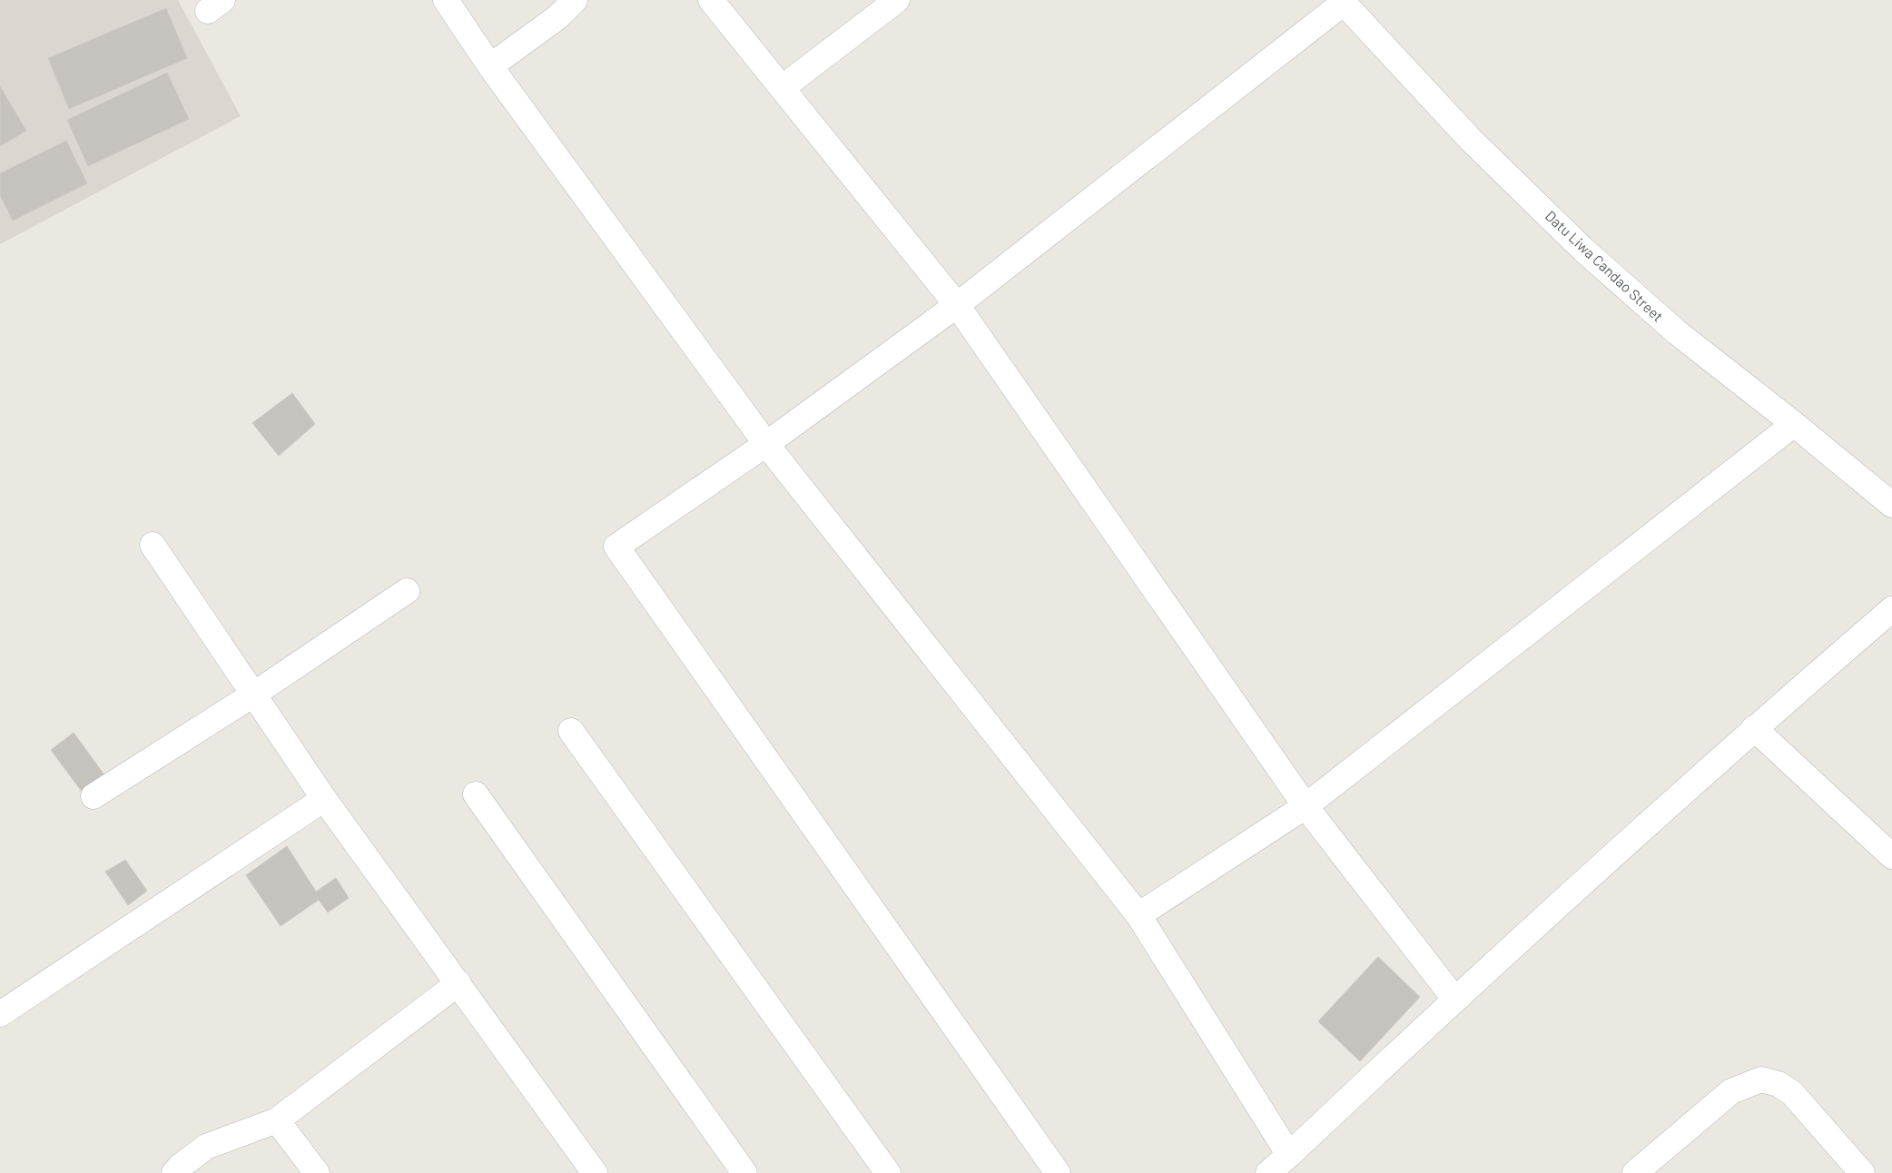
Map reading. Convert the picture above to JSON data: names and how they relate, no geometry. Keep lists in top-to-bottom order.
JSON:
{
  "streets": {
    "street": ["Datu Liwa Candao Street"]
  }
}
